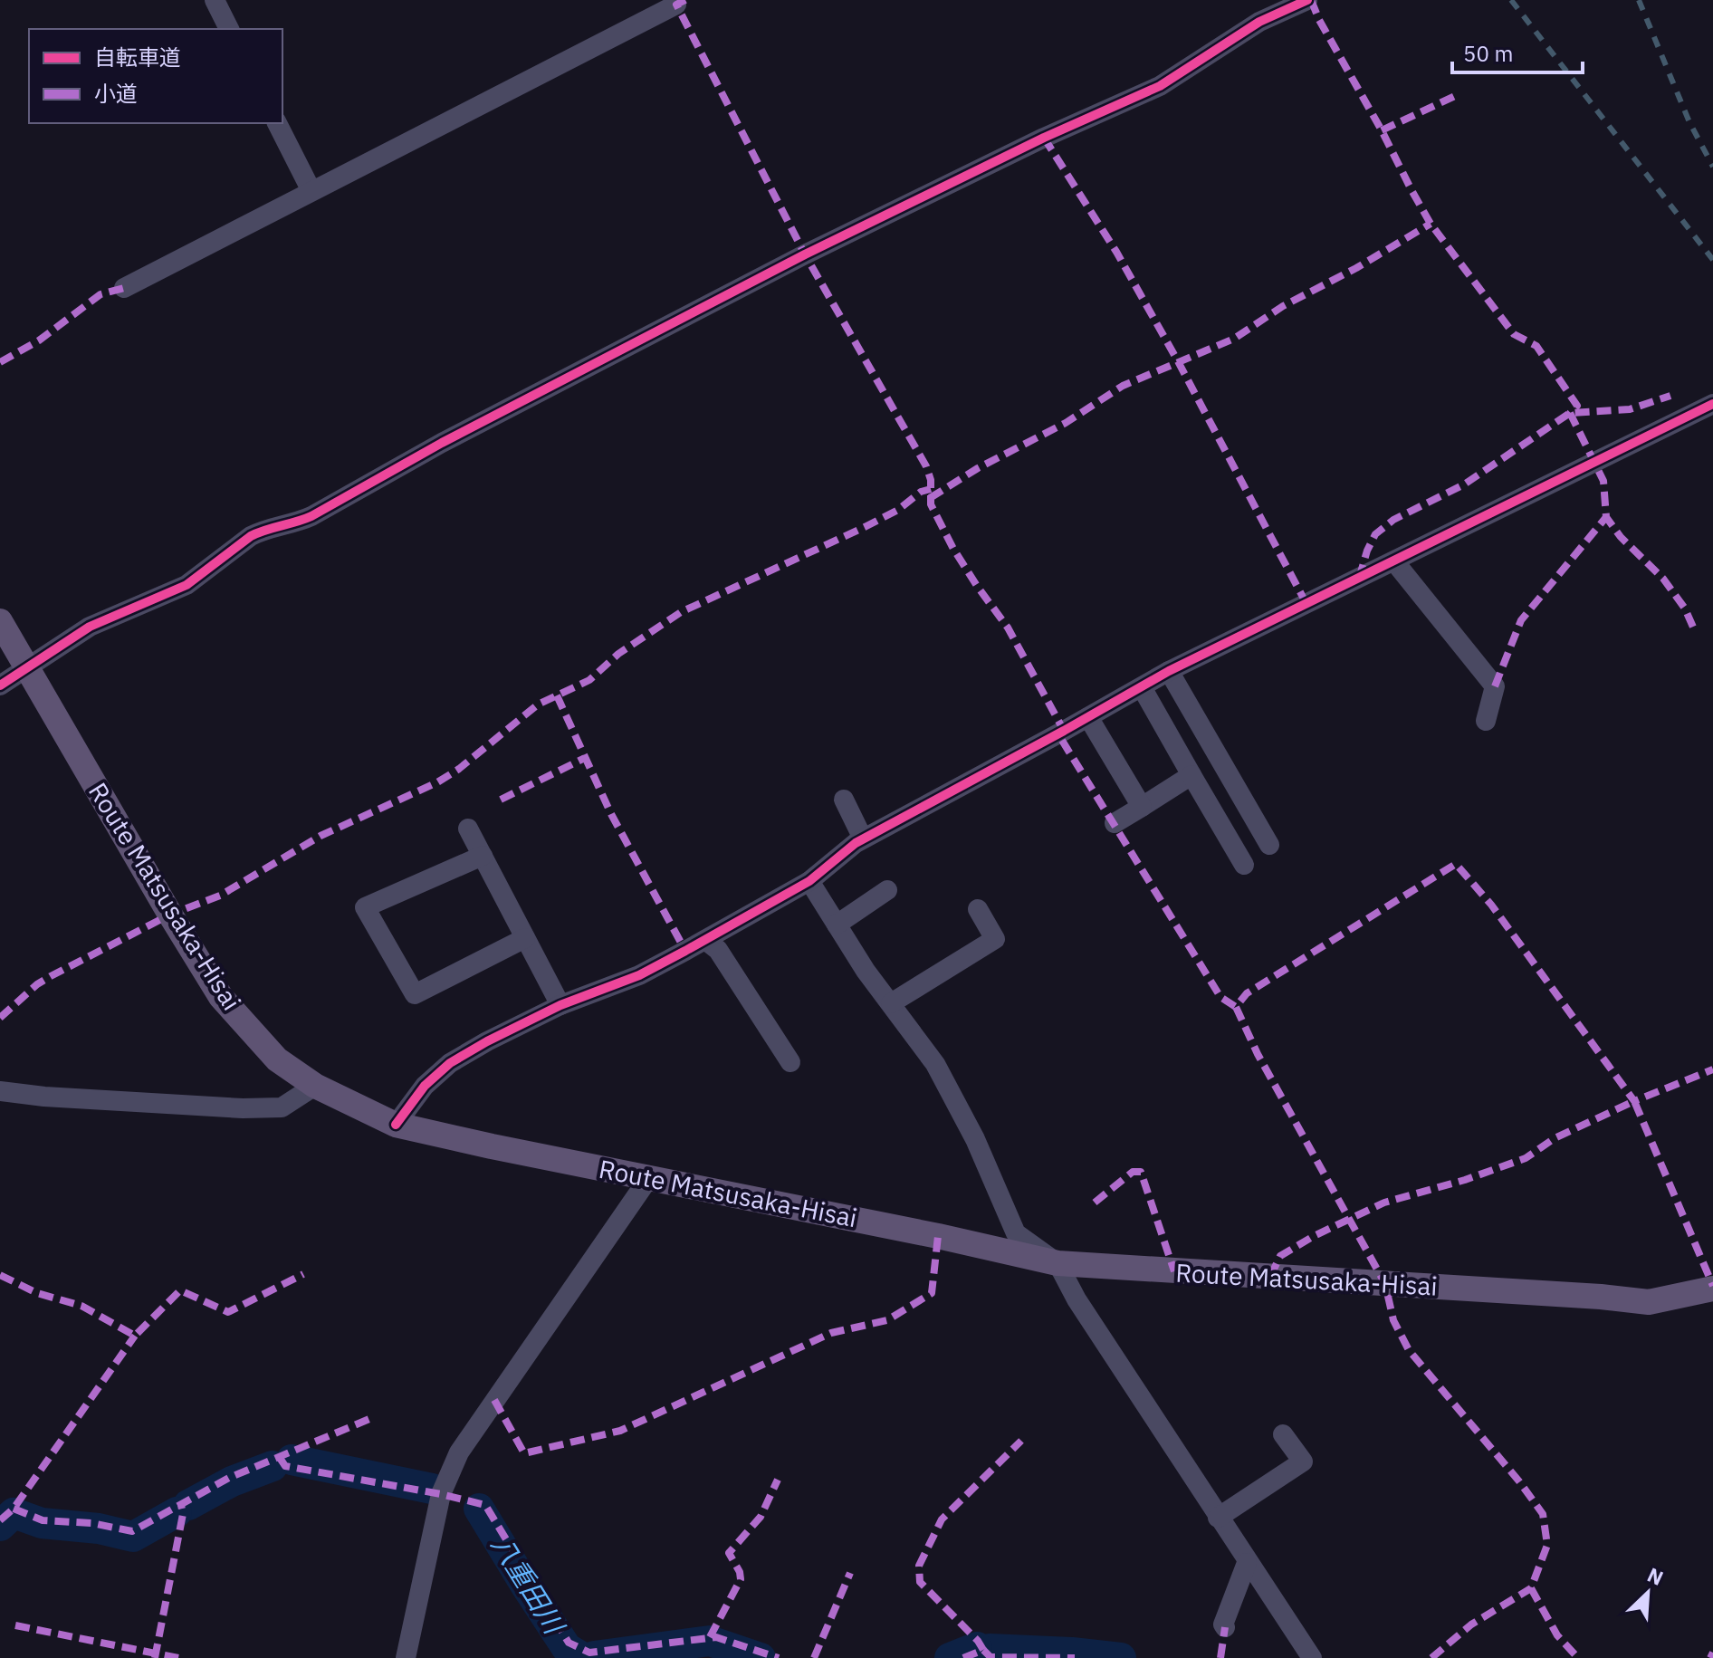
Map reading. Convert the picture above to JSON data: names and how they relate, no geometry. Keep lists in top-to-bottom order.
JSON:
{
  "streets": {
    "main road": ["Route Matsusaka-Hisai"]
  },
  "water": ["八重田川"],
  "legend": ["自転車道", "小道"],
  "scale_bar": "50 m",
  "north": "top right"
}
